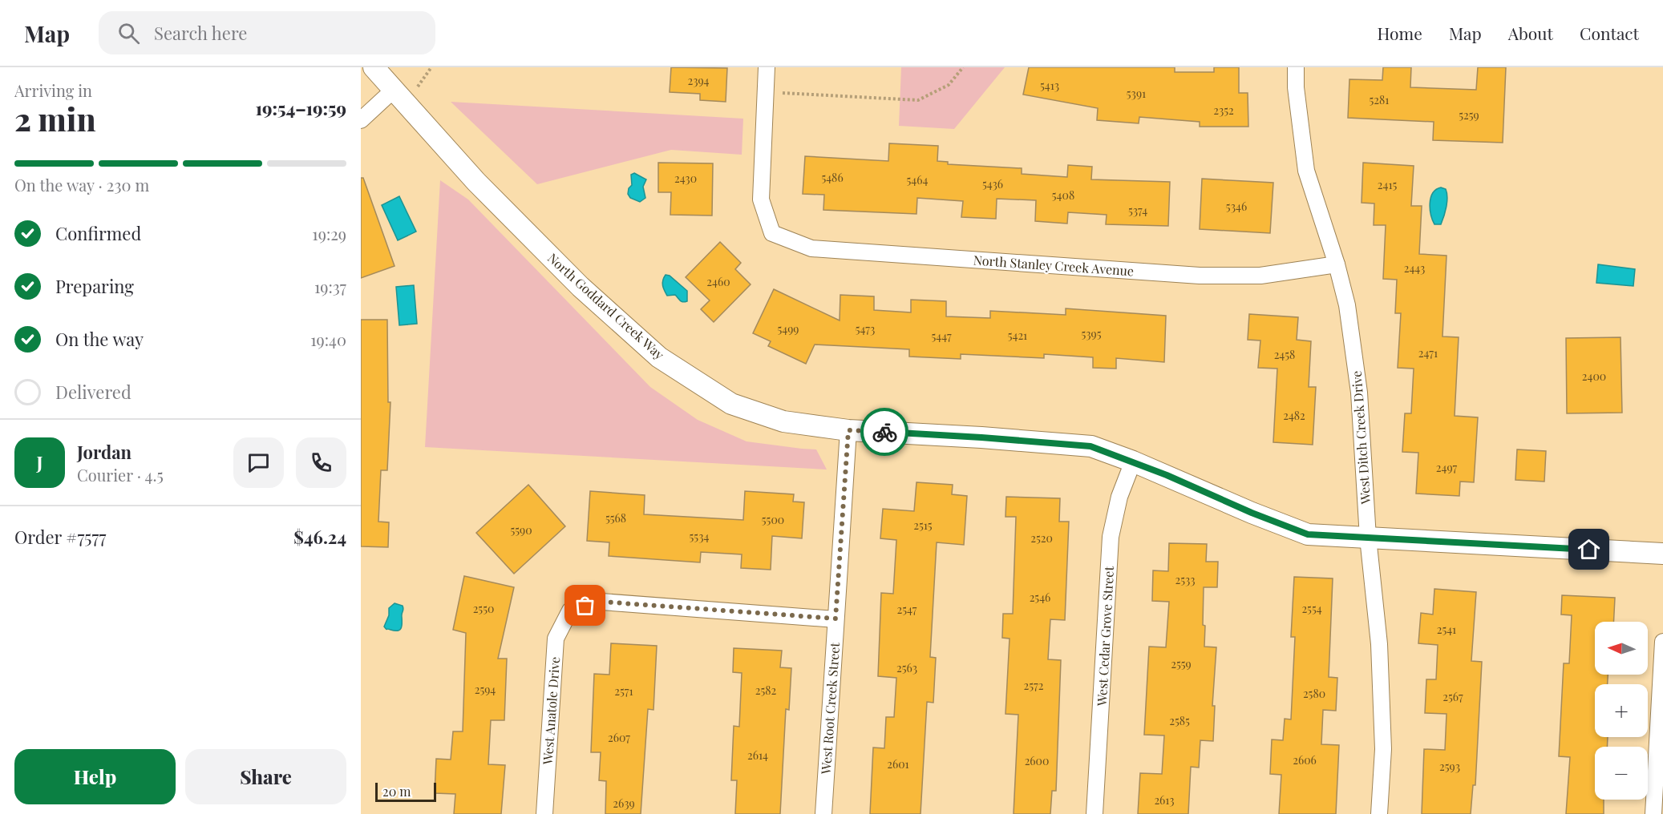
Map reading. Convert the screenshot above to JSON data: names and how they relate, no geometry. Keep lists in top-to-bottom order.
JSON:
{
  "streets": {
    "street": [
      "North Stanley Creek Avenue",
      "North Goddard Creek Way",
      "West Ditch Creek Drive",
      "West Cedar Grove Street",
      "West Root Creek Street",
      "West Anatole Drive"
    ]
  },
  "crossings": [
    ["North Stanley Creek Avenue", "West Ditch Creek Drive"],
    ["North Goddard Creek Way", "West Ditch Creek Drive"],
    ["North Goddard Creek Way", "West Cedar Grove Street"],
    ["North Goddard Creek Way", "West Root Creek Street"],
    ["West Root Creek Street", "West Anatole Drive"]
  ],
  "house_numbers": [
    "2394",
    "5413",
    "5391",
    "5281",
    "2352",
    "5259",
    "5486",
    "2430",
    "5464",
    "5436",
    "2415",
    "5408",
    "5346",
    "5374",
    "2443",
    "2460",
    "5499",
    "5473",
    "5395",
    "5421",
    "5447",
    "2471",
    "2458",
    "2400",
    "2482",
    "2497",
    "5568",
    "5500",
    "2515",
    "5590",
    "5534",
    "2520",
    "2533",
    "2546",
    "2550",
    "2554",
    "2547",
    "2541",
    "2559",
    "2563",
    "2572",
    "2594",
    "2582",
    "2571",
    "2580",
    "2567",
    "2585",
    "2607",
    "2614",
    "2606",
    "2600",
    "2601",
    "2593",
    "2613",
    "2639"
  ],
  "scale_bar": "20 m",
  "north": "left",
  "page": {
    "header": "Map",
    "search": "Search here",
    "nav": [
      "Home",
      "Map",
      "About",
      "Contact"
    ],
    "heading": ["2 min", "Arriving in", "19:54–19:59"],
    "panel": [
      "Jordan",
      "Courier · 4.5",
      "Order #7577",
      "$46.24"
    ],
    "bar": "On the way · 230 m",
    "list": [
      ["Confirmed", "19:29"],
      ["Preparing", "19:37"],
      ["On the way", "19:40"],
      "Delivered"
    ],
    "round": "J",
    "map_buttons": ["+", "−"],
    "buttons": ["Help", "Share"],
    "scale": "20 m"
  }
}
